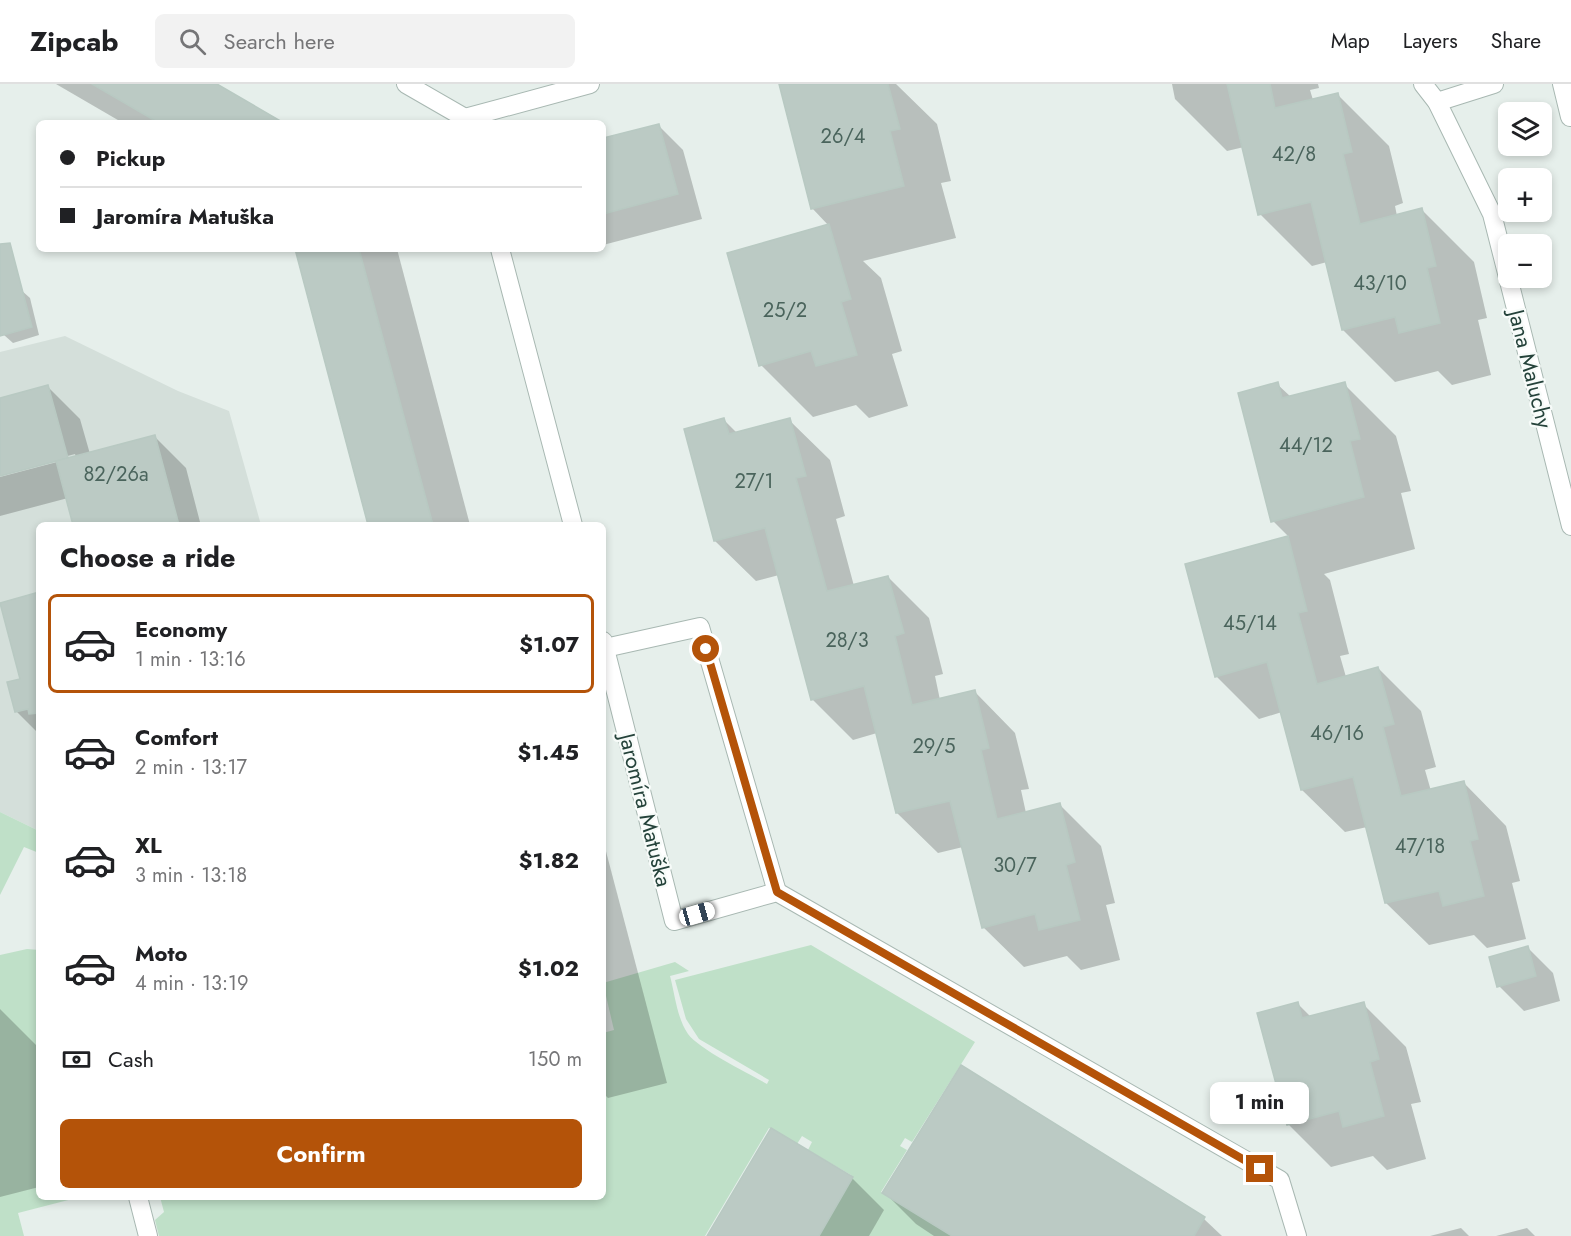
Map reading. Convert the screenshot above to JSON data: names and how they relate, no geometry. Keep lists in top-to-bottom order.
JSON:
{
  "streets": {
    "street": ["Jana Maluchy", "Jaromíra Matuška"]
  },
  "house_numbers": [
    "26/4",
    "42/8",
    "43/10",
    "25/2",
    "44/12",
    "82/26a",
    "27/1",
    "45/14",
    "28/3",
    "46/16",
    "29/5",
    "47/18",
    "30/7"
  ],
  "page": {
    "header": "Zipcab",
    "search": "Search here",
    "nav": ["Map", "Layers", "Share"],
    "map_buttons": ["+", "−"],
    "banner": ["Pickup", "Jaromíra Matuška"],
    "heading": "Choose a ride",
    "list": [
      {
        "name": "Economy",
        "note": "1 min · 13:16",
        "value": "$1.07"
      },
      {
        "name": "Comfort",
        "note": "2 min · 13:17",
        "value": "$1.45"
      },
      {
        "name": "XL",
        "note": "3 min · 13:18",
        "value": "$1.82"
      },
      {
        "name": "Moto",
        "note": "4 min · 13:19",
        "value": "$1.02"
      }
    ],
    "pay": ["Cash", "150 m"],
    "bubble": "1 min",
    "buttons": "Confirm"
  }
}
